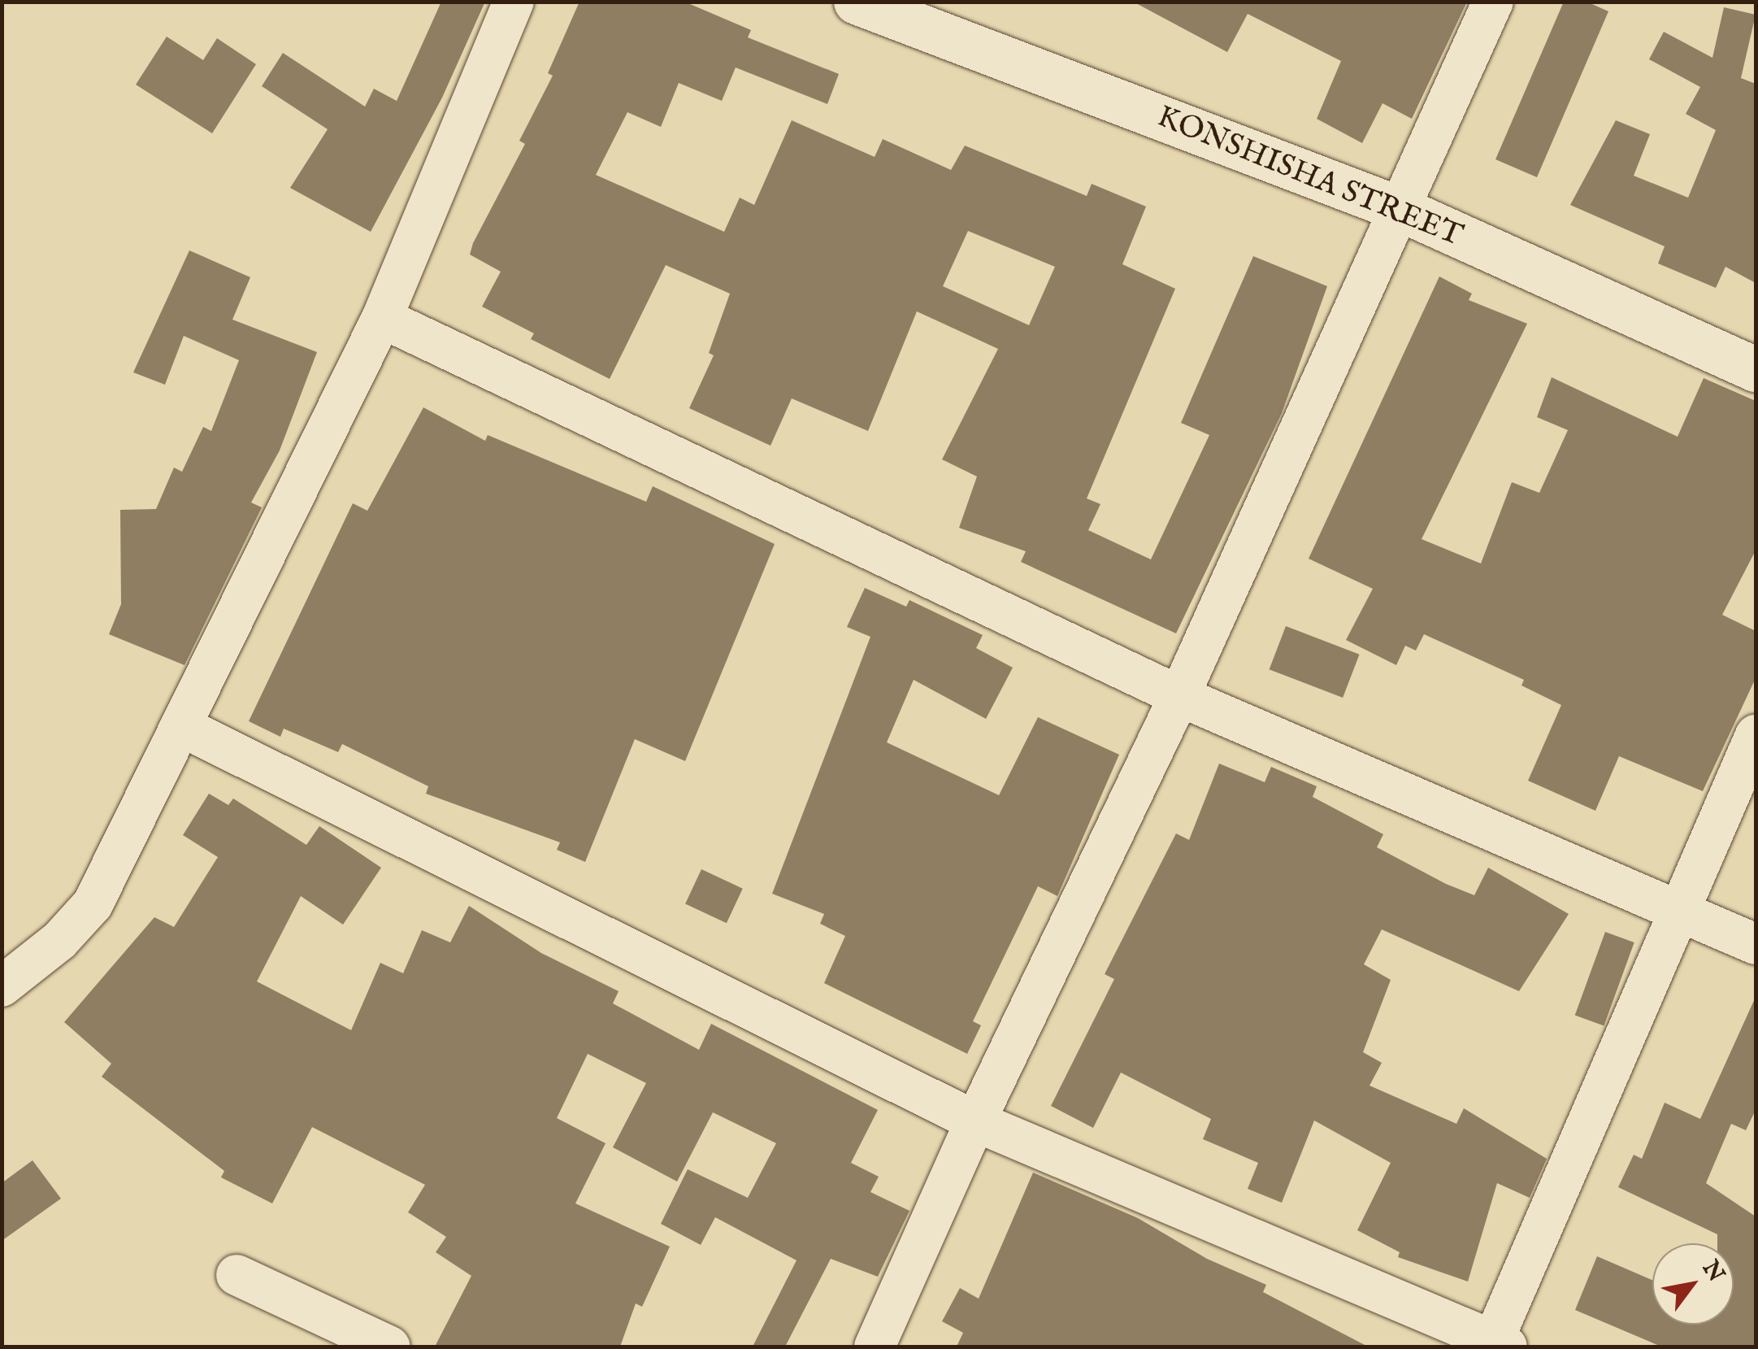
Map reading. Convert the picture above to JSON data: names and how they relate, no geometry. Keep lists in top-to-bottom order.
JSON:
{
  "streets": {
    "street": ["KONSHISHA STREET"]
  },
  "north": "top right"
}
